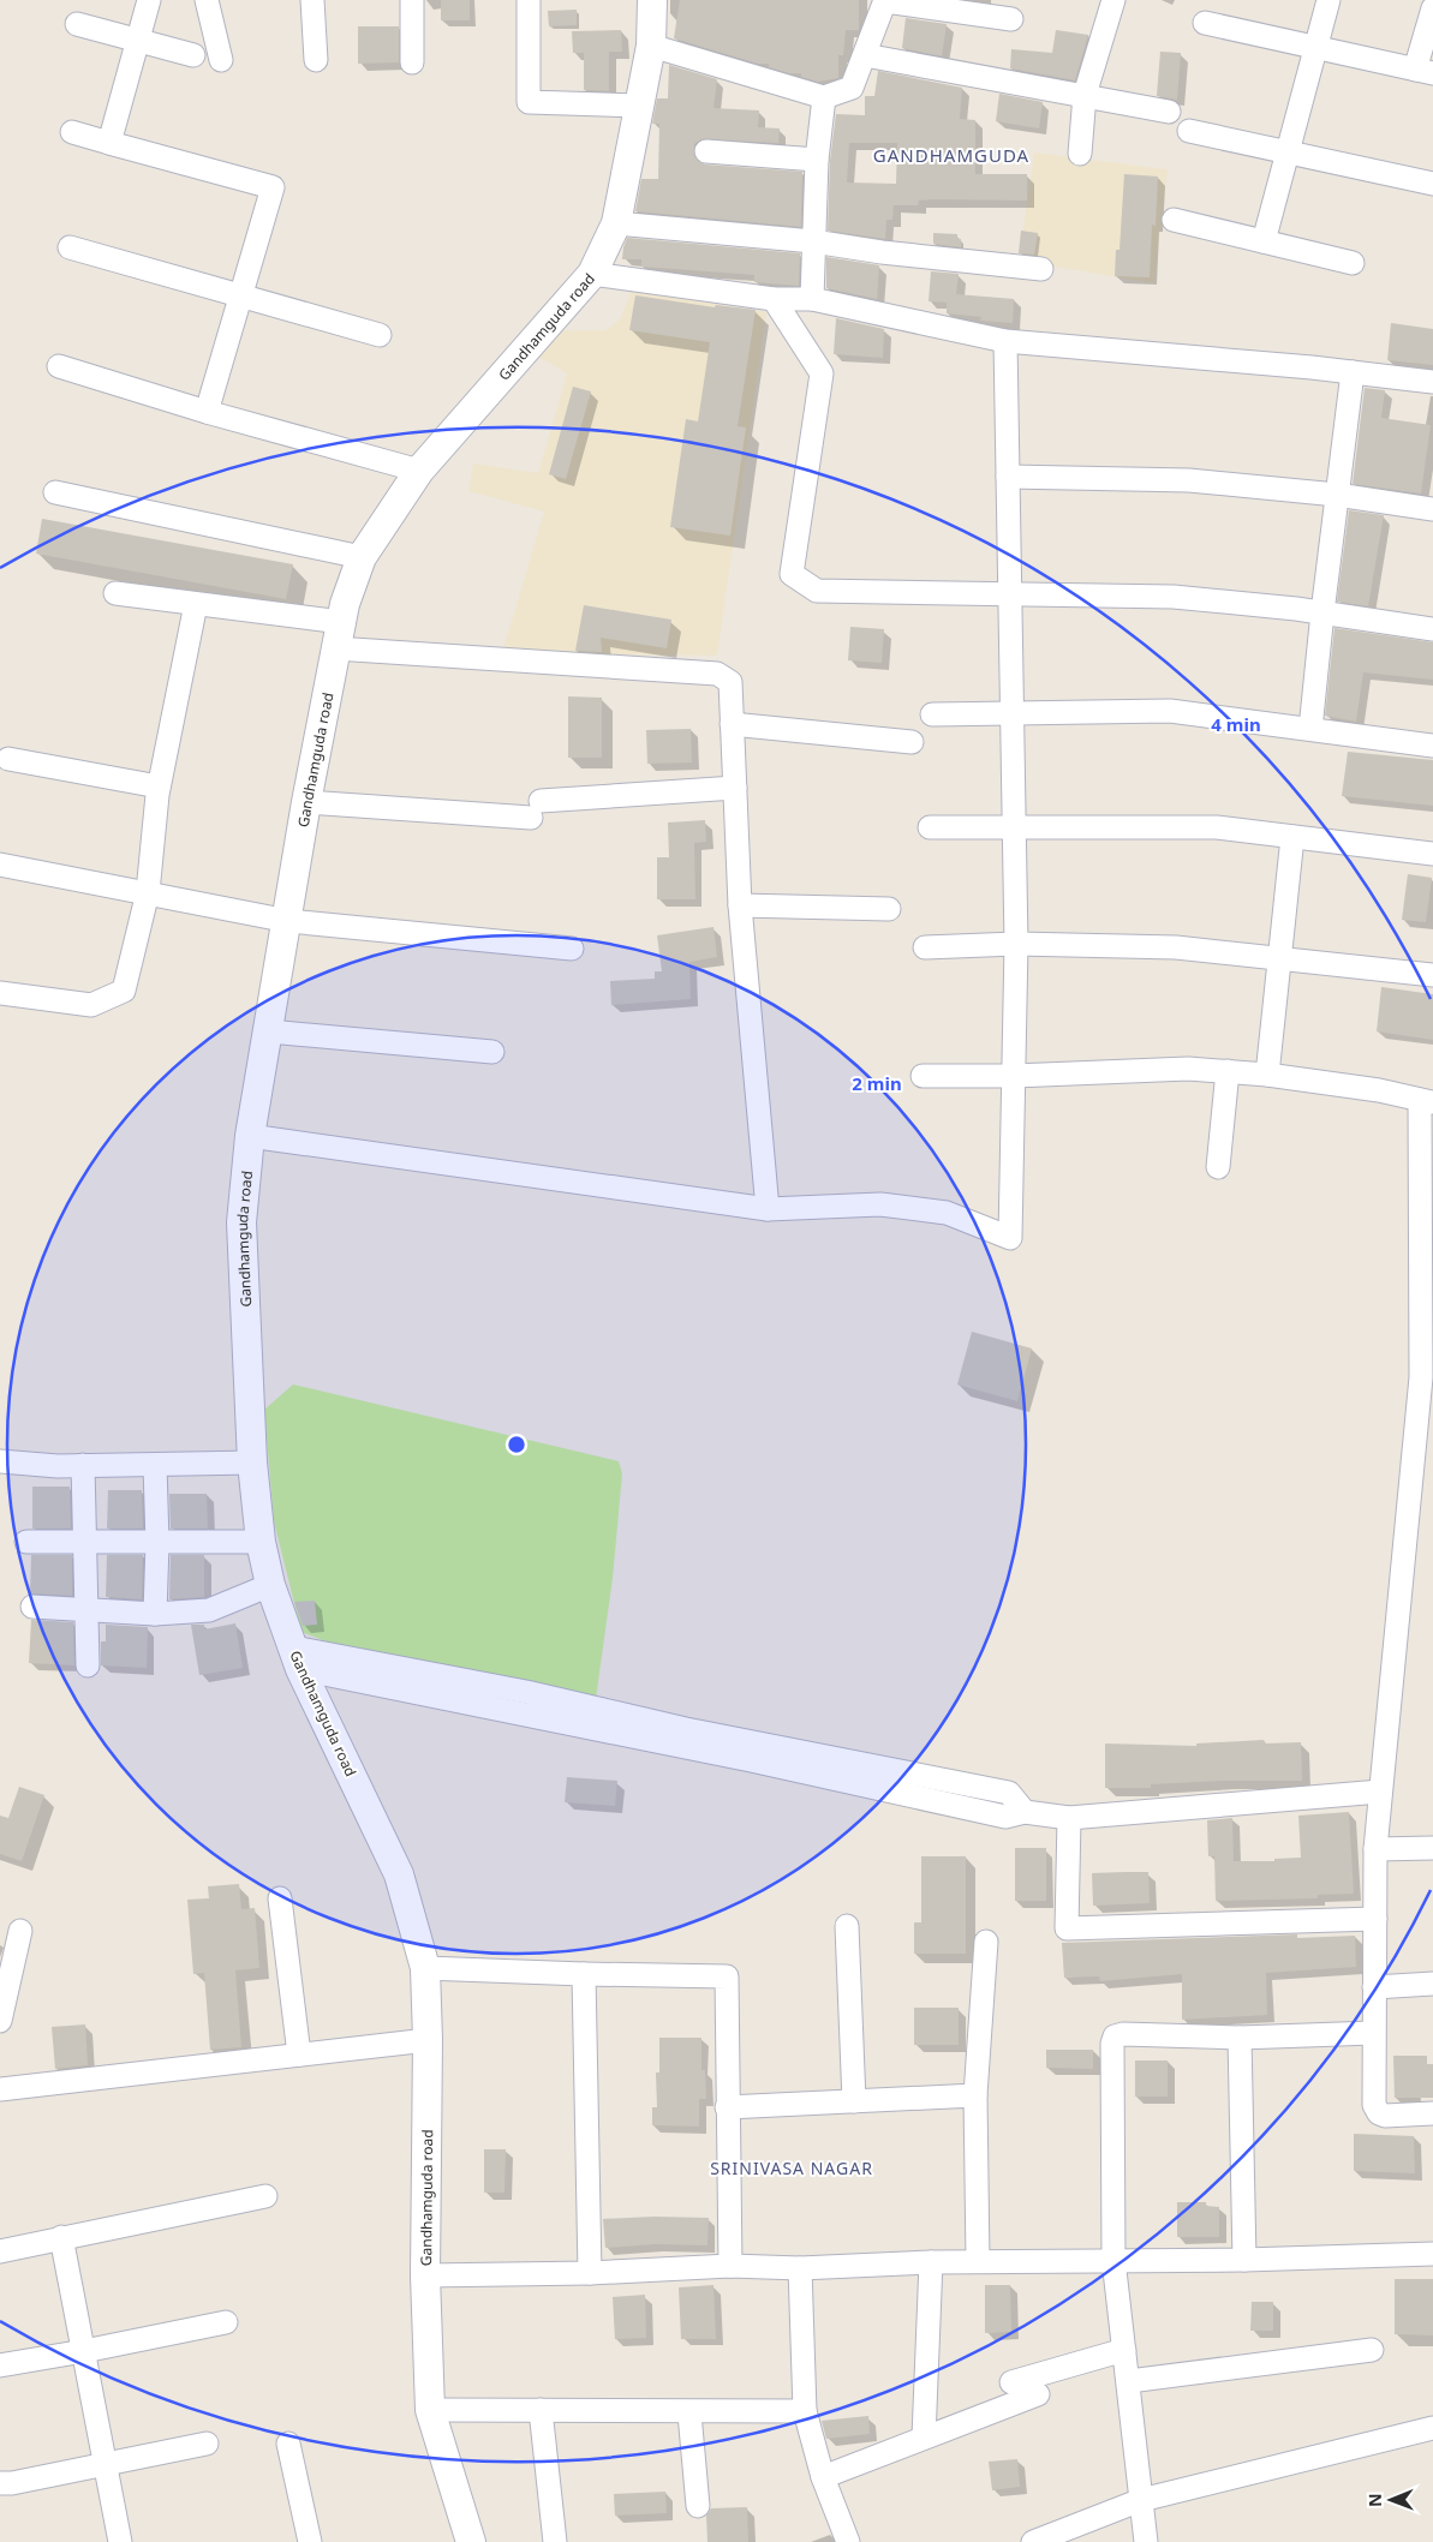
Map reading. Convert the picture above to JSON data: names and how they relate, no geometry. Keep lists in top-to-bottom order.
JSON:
{
  "streets": {
    "street": ["Gandhamguda road"]
  },
  "districts": ["GANDHAMGUDA", "SRINIVASA NAGAR"],
  "north": "left",
  "rings": ["4 min", "2 min"]
}
